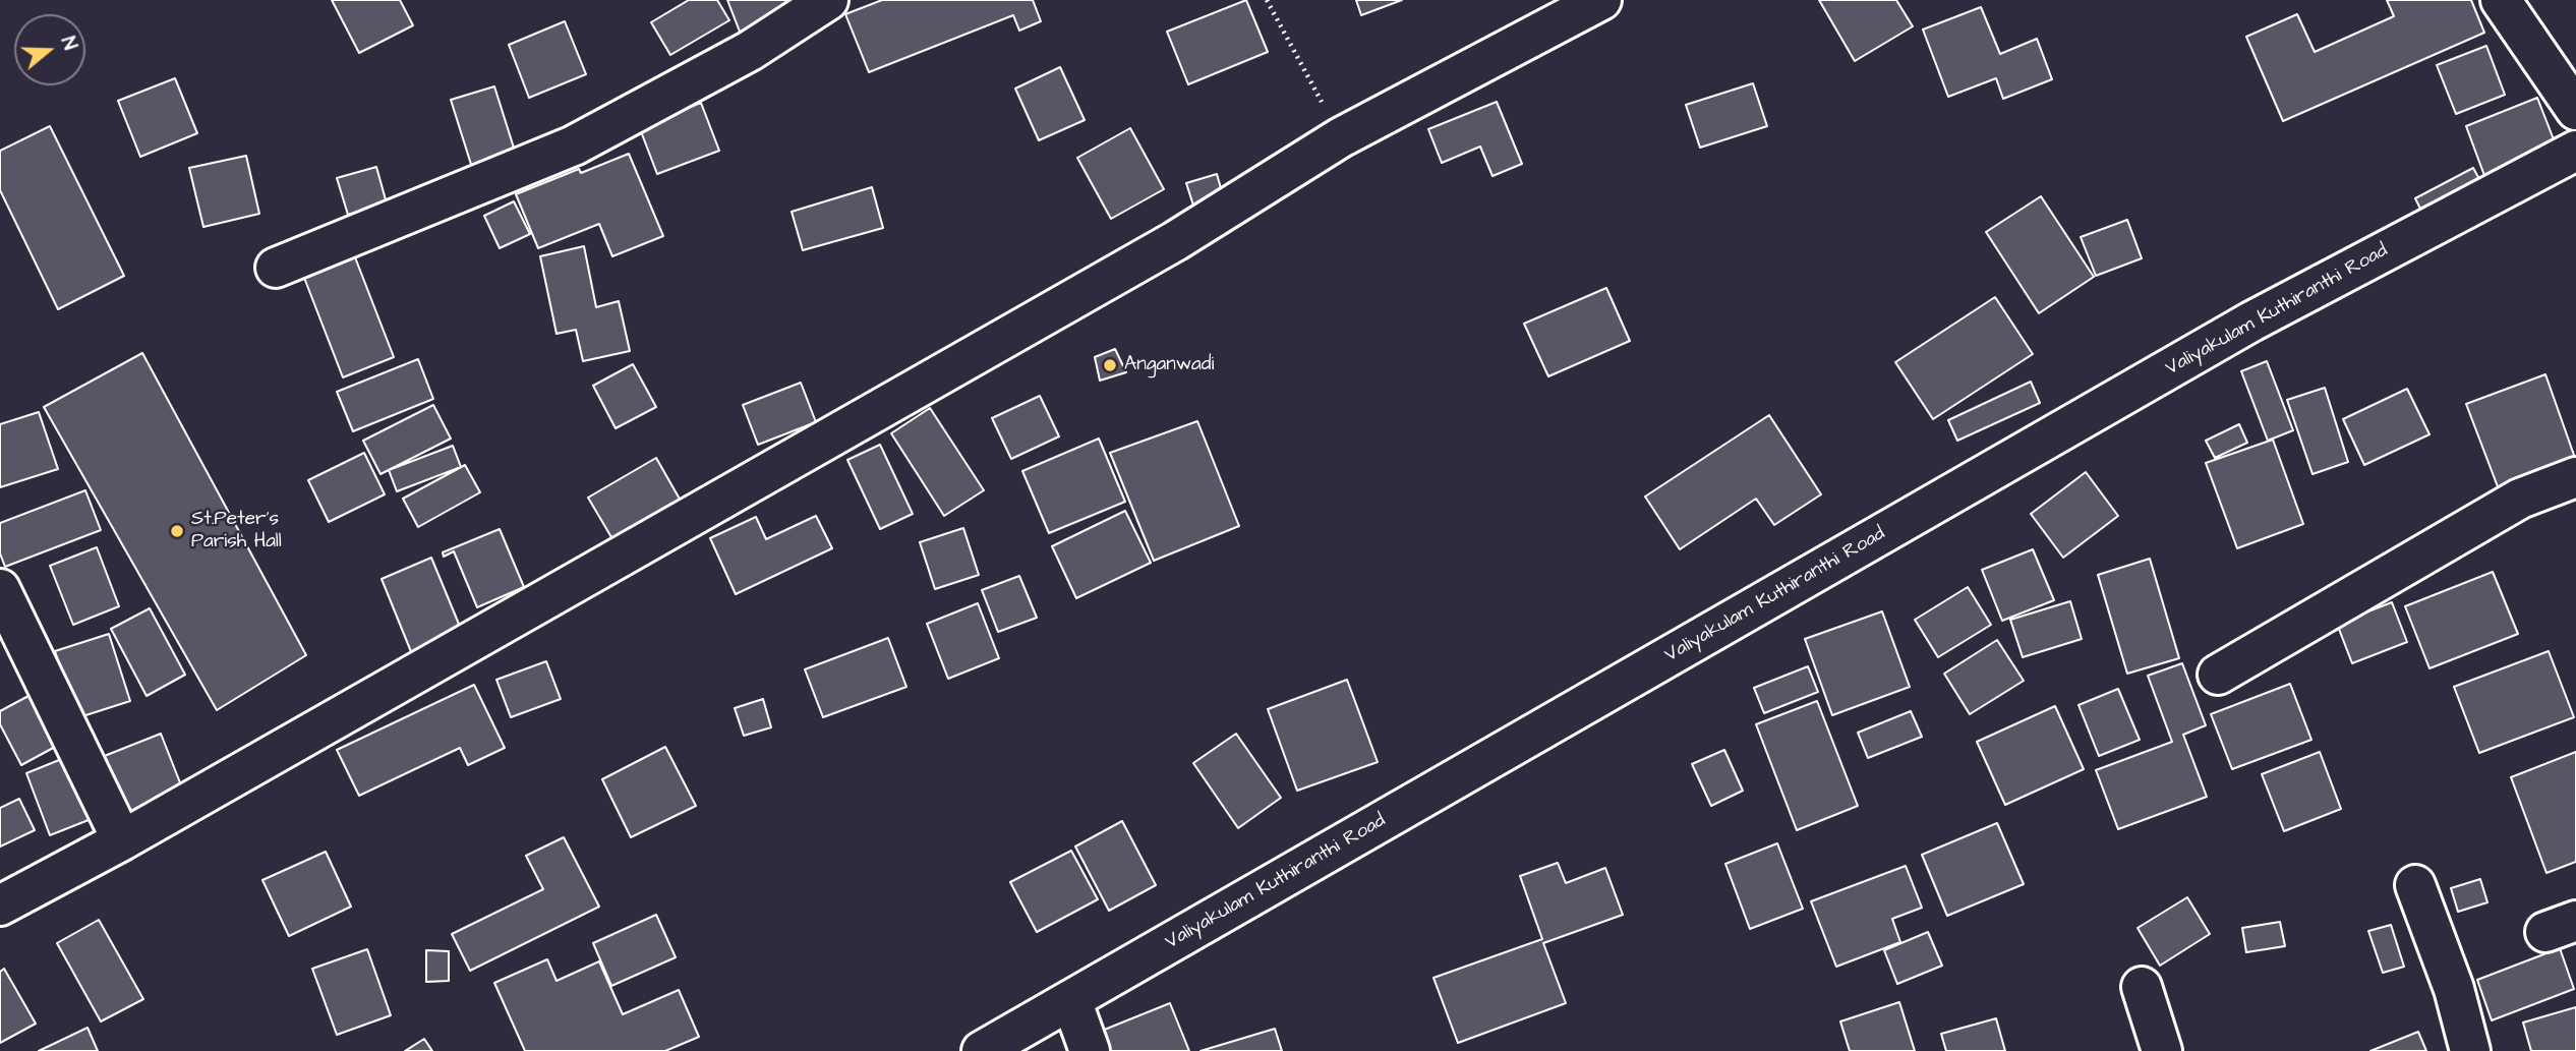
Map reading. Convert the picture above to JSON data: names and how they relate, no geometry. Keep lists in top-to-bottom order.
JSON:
{
  "streets": {
    "street": ["Valiyakulam Kuthiranthi Road"]
  },
  "places": ["Anganwadi", "St.Peter's Parish Hall"],
  "north": "right"
}
